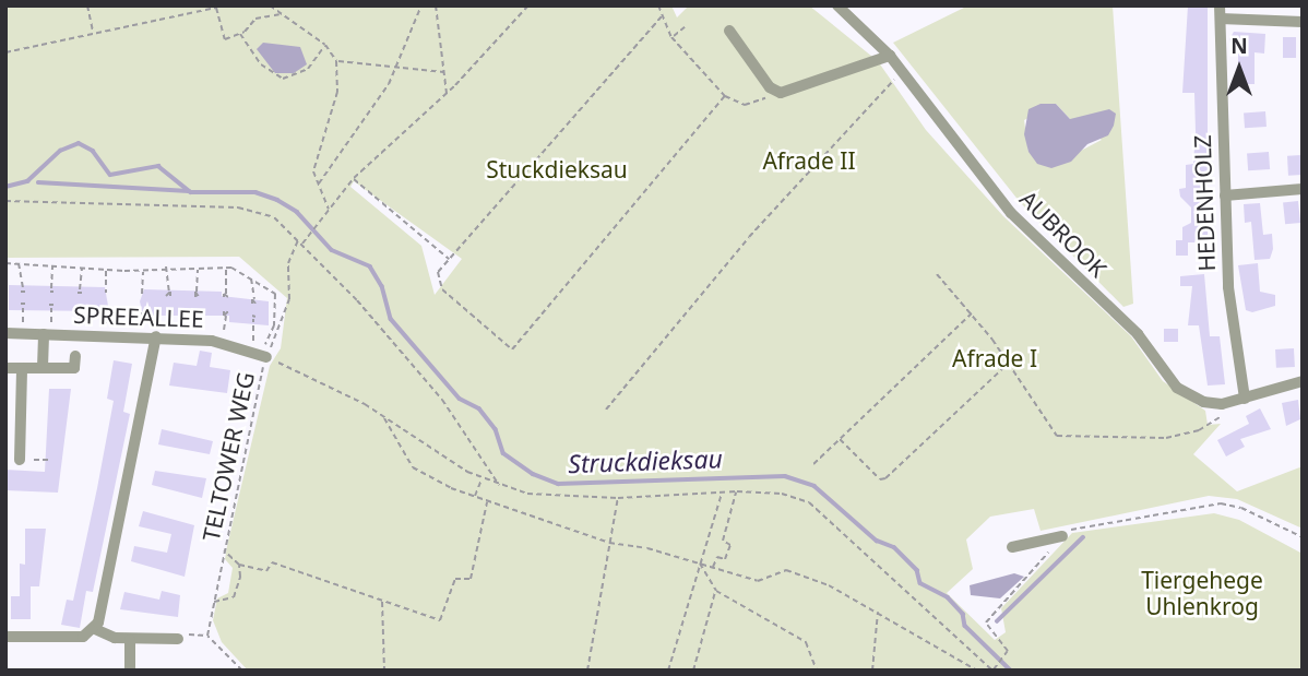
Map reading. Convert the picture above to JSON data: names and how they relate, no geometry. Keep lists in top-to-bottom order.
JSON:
{
  "streets": {
    "street": ["HEDENHOLZ", "AUBROOK", "SPREEALLEE"],
    "path": ["TELTOWER WEG"]
  },
  "crossings": [
    ["SPREEALLEE", "TELTOWER WEG"]
  ],
  "water": ["Struckdieksau"],
  "parks": [
    "Afrade II",
    "Stuckdieksau",
    "Afrade I",
    "Tiergehege Uhlenkrog"
  ],
  "north": "top"
}
